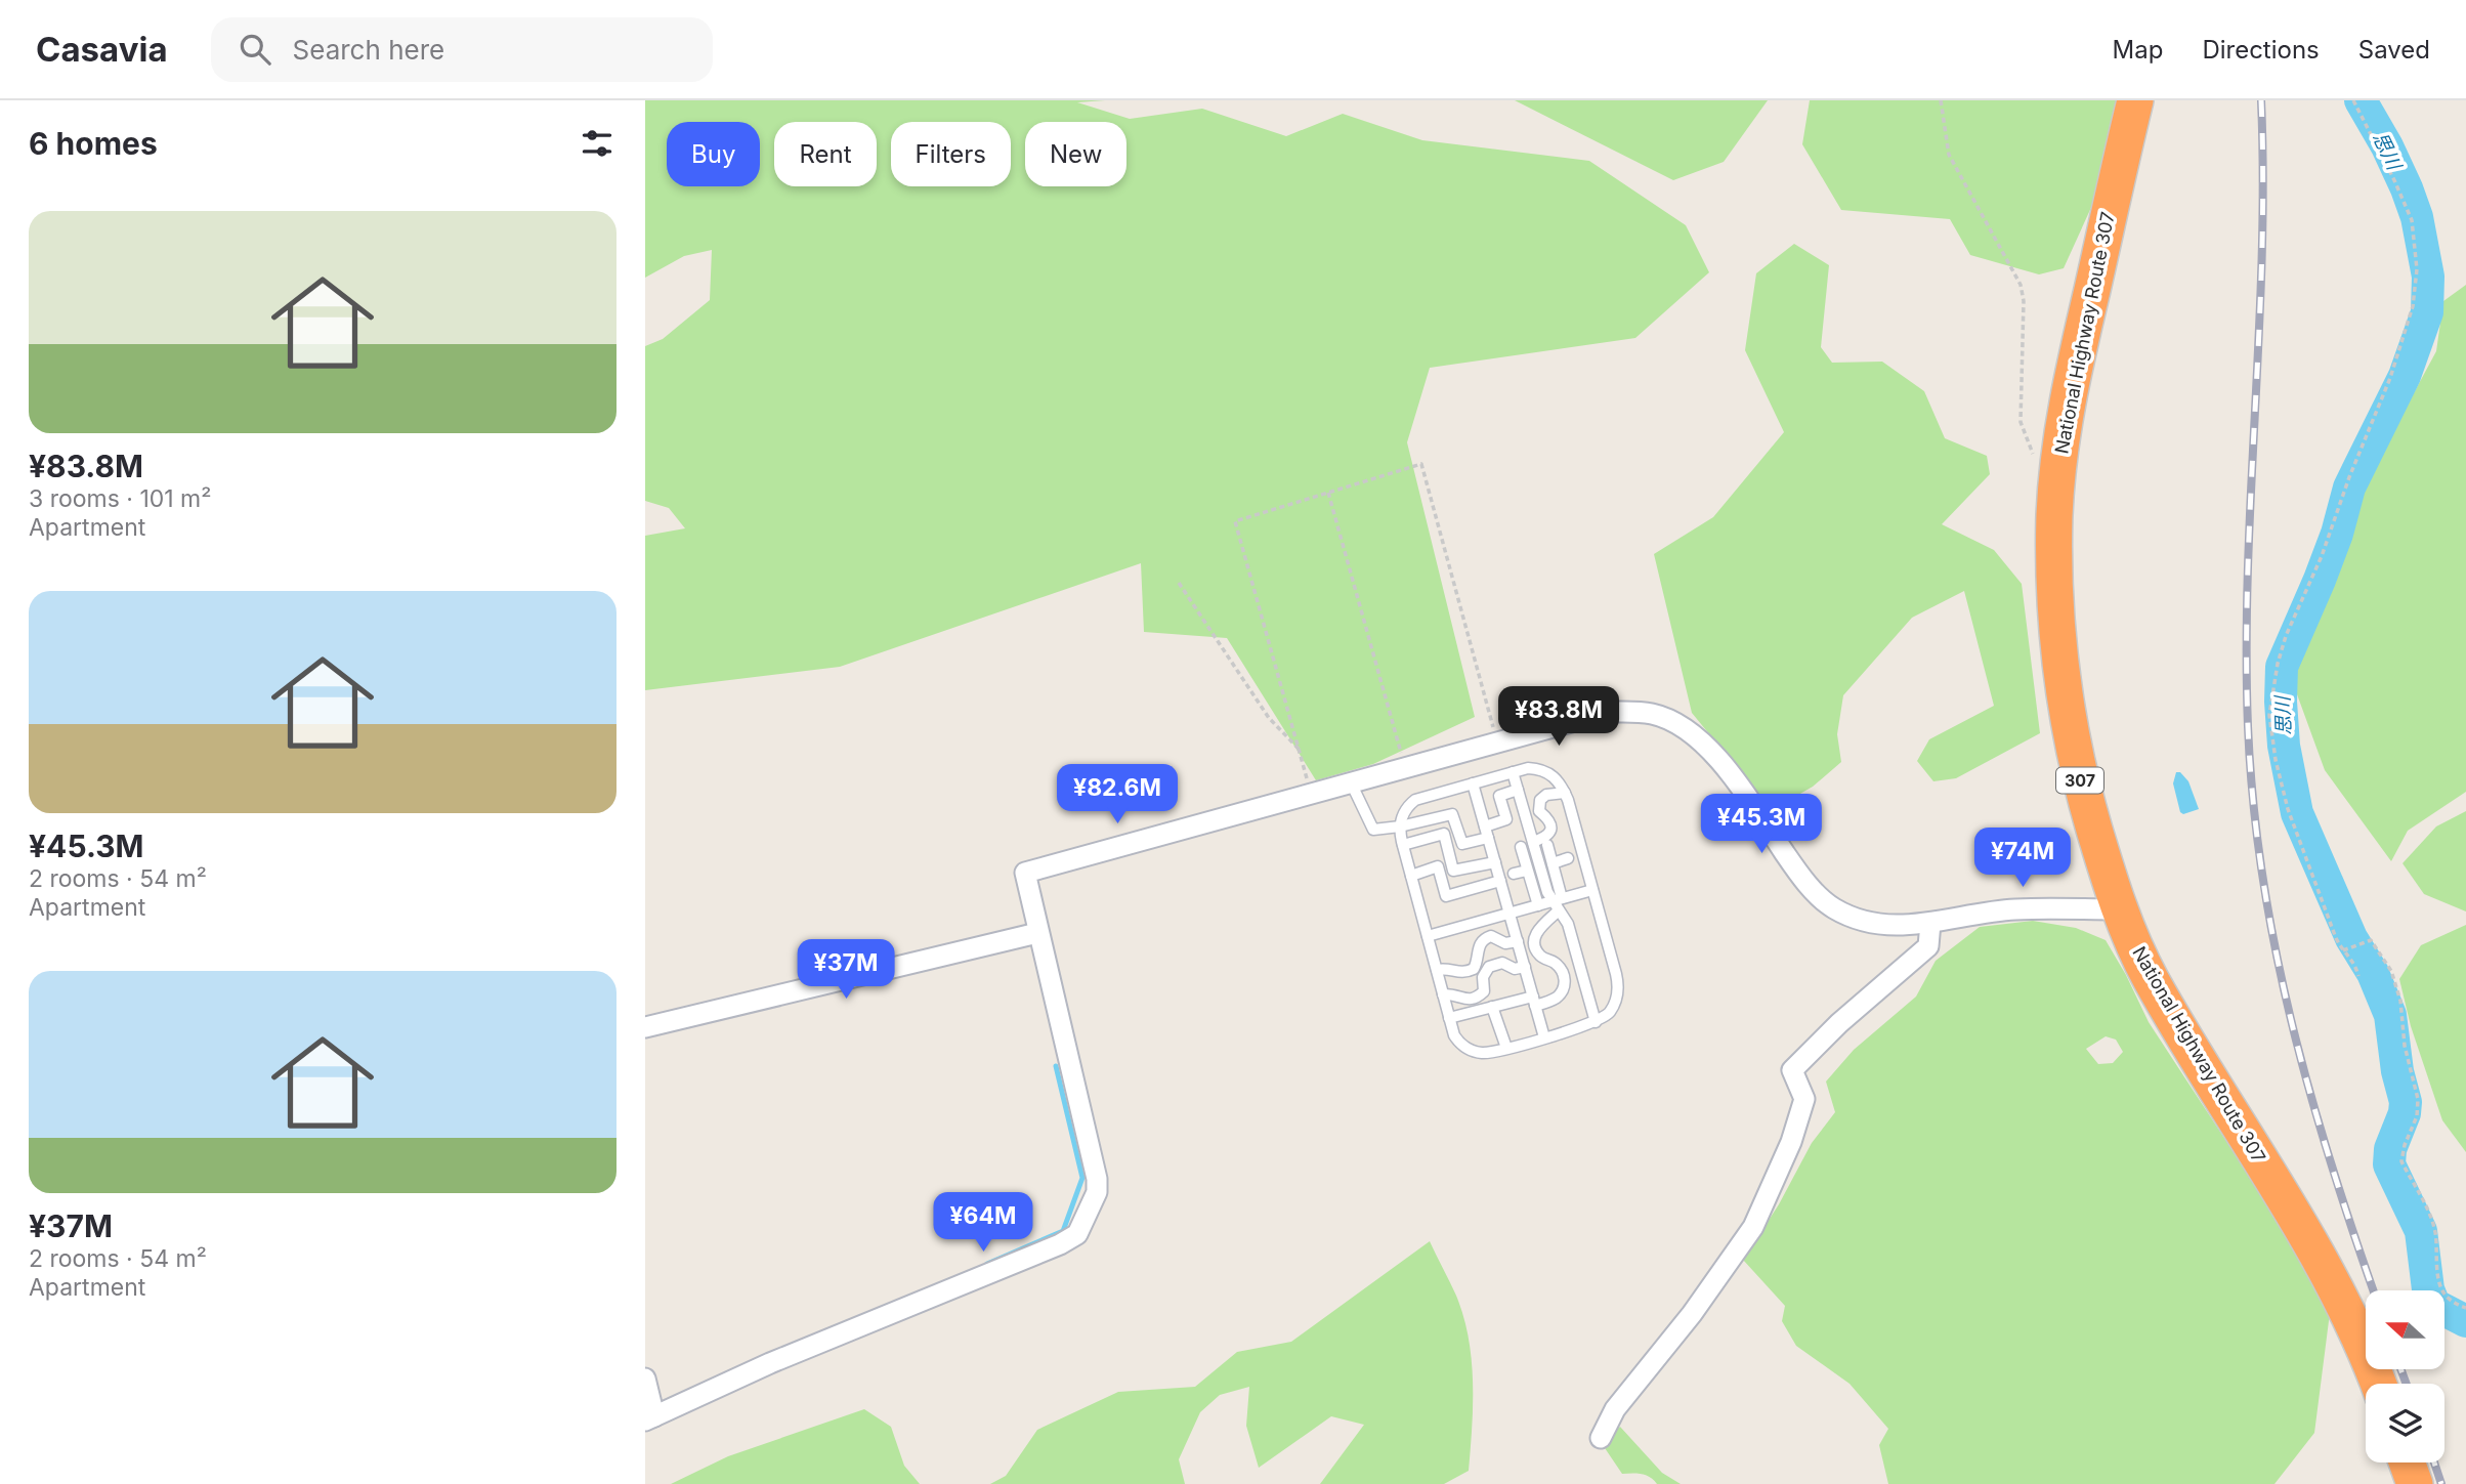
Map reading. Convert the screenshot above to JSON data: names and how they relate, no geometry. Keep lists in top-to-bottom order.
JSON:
{
  "streets": {
    "highway": ["National Highway Route 307", "307"]
  },
  "water": ["思川"],
  "north": "left",
  "page": {
    "header": "Casavia",
    "search": "Search here",
    "nav": ["Map", "Directions", "Saved"],
    "heading": "6 homes",
    "chip": [
      "Buy",
      "Rent",
      "Filters",
      "New"
    ],
    "list": [
      {
        "name": "¥83.8M",
        "note": "3 rooms · 101 m² · Apartment"
      },
      {
        "name": "¥45.3M",
        "note": "2 rooms · 54 m² · Apartment"
      },
      {
        "name": "¥37M",
        "note": "2 rooms · 54 m² · Apartment"
      }
    ],
    "price": [
      "¥83.8M",
      "¥82.6M",
      "¥45.3M",
      "¥74M",
      "¥37M",
      "¥64M"
    ]
  }
}
